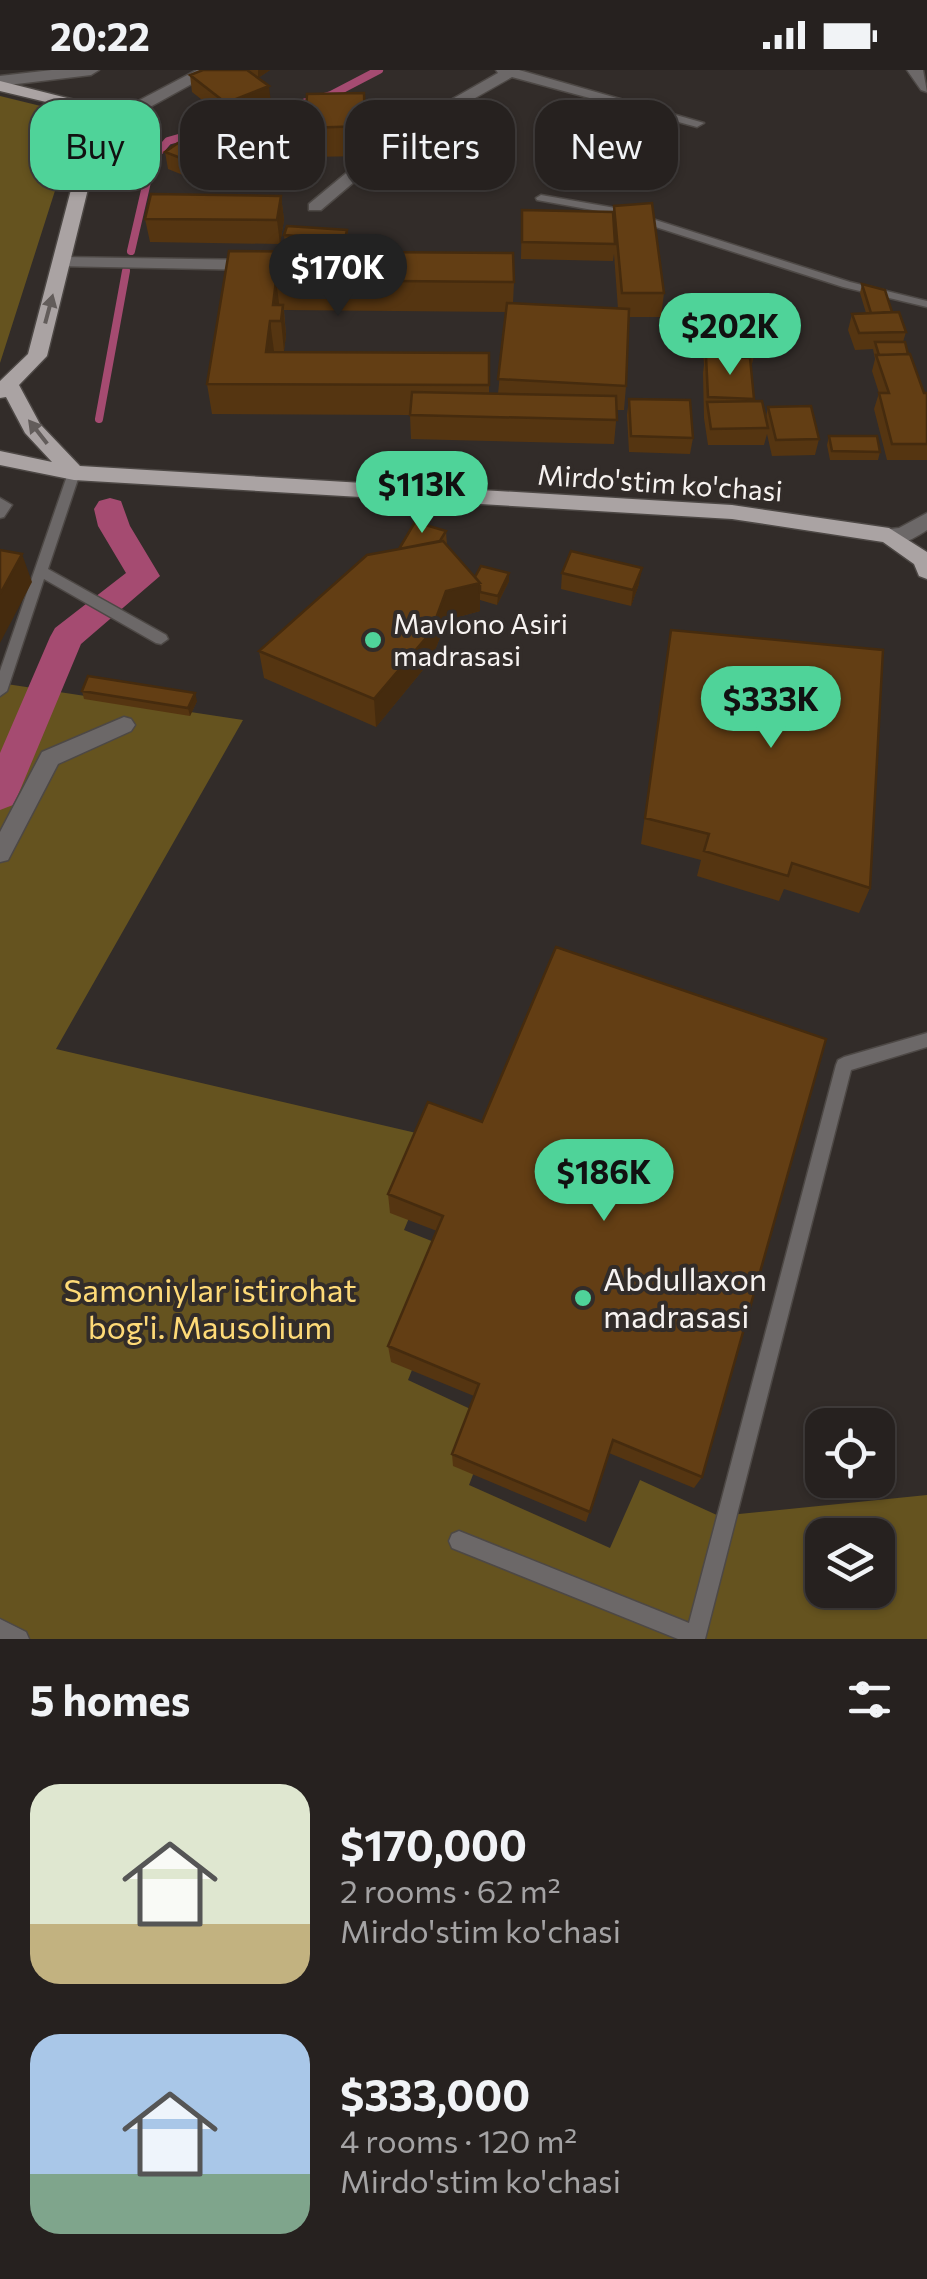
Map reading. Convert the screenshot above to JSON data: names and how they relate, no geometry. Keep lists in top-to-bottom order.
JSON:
{
  "streets": {
    "main road": ["Mirdo'stim ko'chasi"]
  },
  "parks": ["Samoniylar istirohat bog'i. Mausolium"],
  "places": ["Mavlono Asiri madrasasi", "Abdullaxon madrasasi"],
  "page": {
    "status": "20:22",
    "chip": [
      "Buy",
      "Rent",
      "Filters",
      "New"
    ],
    "price": [
      "$170K",
      "$202K",
      "$113K",
      "$333K",
      "$186K"
    ],
    "heading": "5 homes",
    "list": [
      {
        "name": "$170,000",
        "note": "2 rooms · 62 m² · Mirdo'stim ko'chasi"
      },
      {
        "name": "$333,000",
        "note": "4 rooms · 120 m² · Mirdo'stim ko'chasi"
      }
    ]
  }
}
